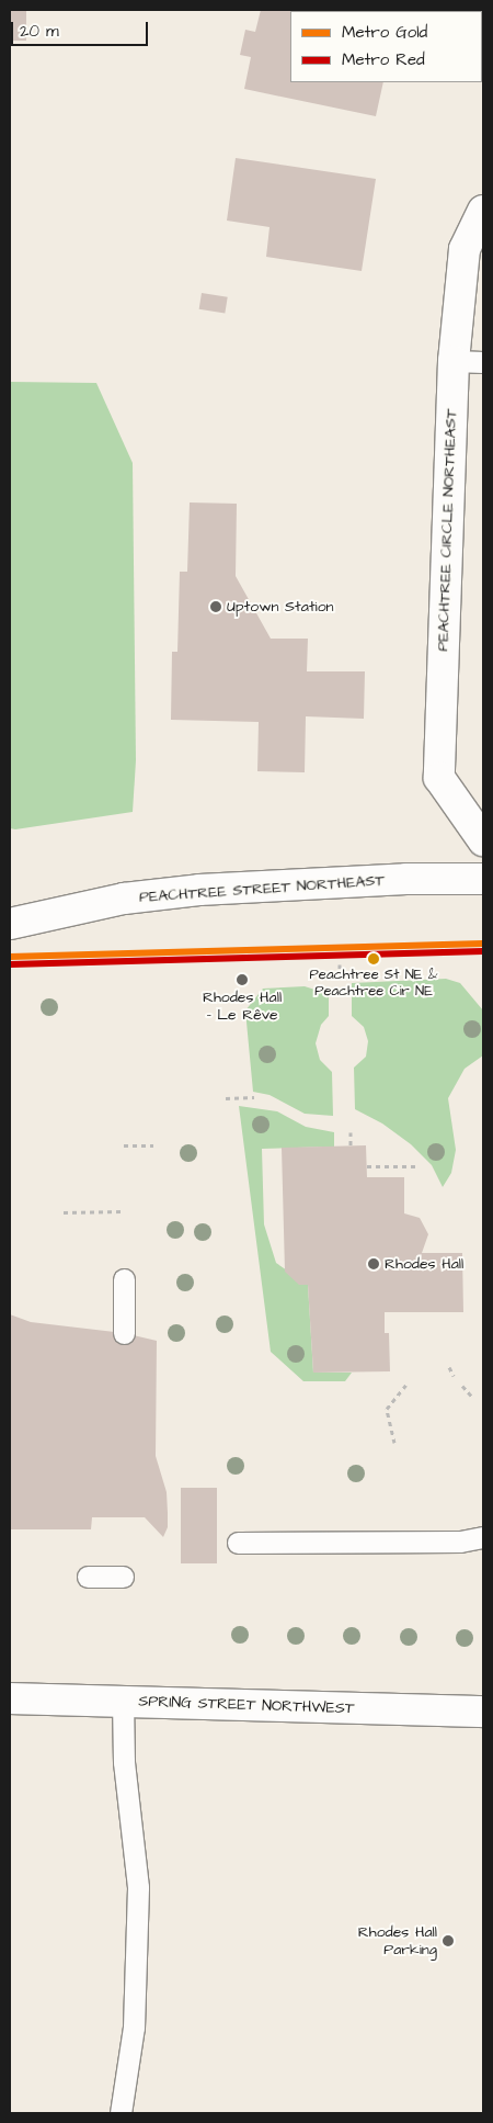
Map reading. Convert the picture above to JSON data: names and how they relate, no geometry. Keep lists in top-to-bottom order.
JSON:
{
  "streets": {
    "main road": ["PEACHTREE CIRCLE NORTHEAST", "PEACHTREE STREET NORTHEAST", "SPRING STREET NORTHWEST"]
  },
  "places": [
    "Uptown Station",
    "Peachtree St NE & Peachtree Cir NE",
    "Rhodes Hall - Le Rêve",
    "Rhodes Hall",
    "Rhodes Hall Parking"
  ],
  "lines": ["metro line Gold", "metro line Red"],
  "legend": ["Metro Gold", "Metro Red"],
  "scale_bar": "20 m"
}
